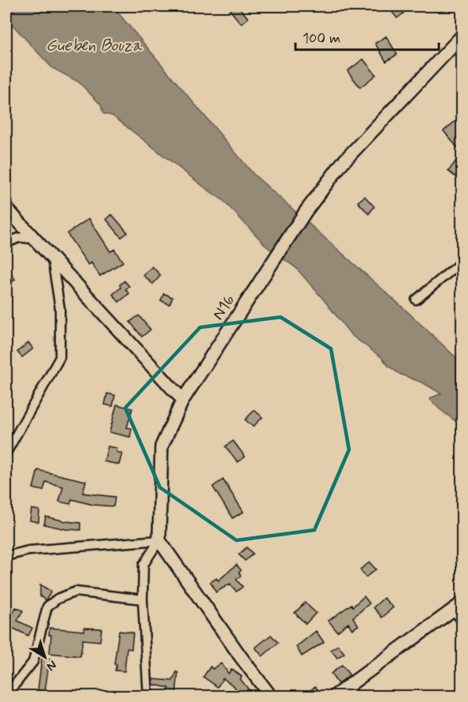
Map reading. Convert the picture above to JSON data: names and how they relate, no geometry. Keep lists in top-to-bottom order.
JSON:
{
  "streets": {
    "street": ["N16"]
  },
  "water": ["Gueben Bouza"],
  "scale_bar": "100 m",
  "north": "bottom right"
}
